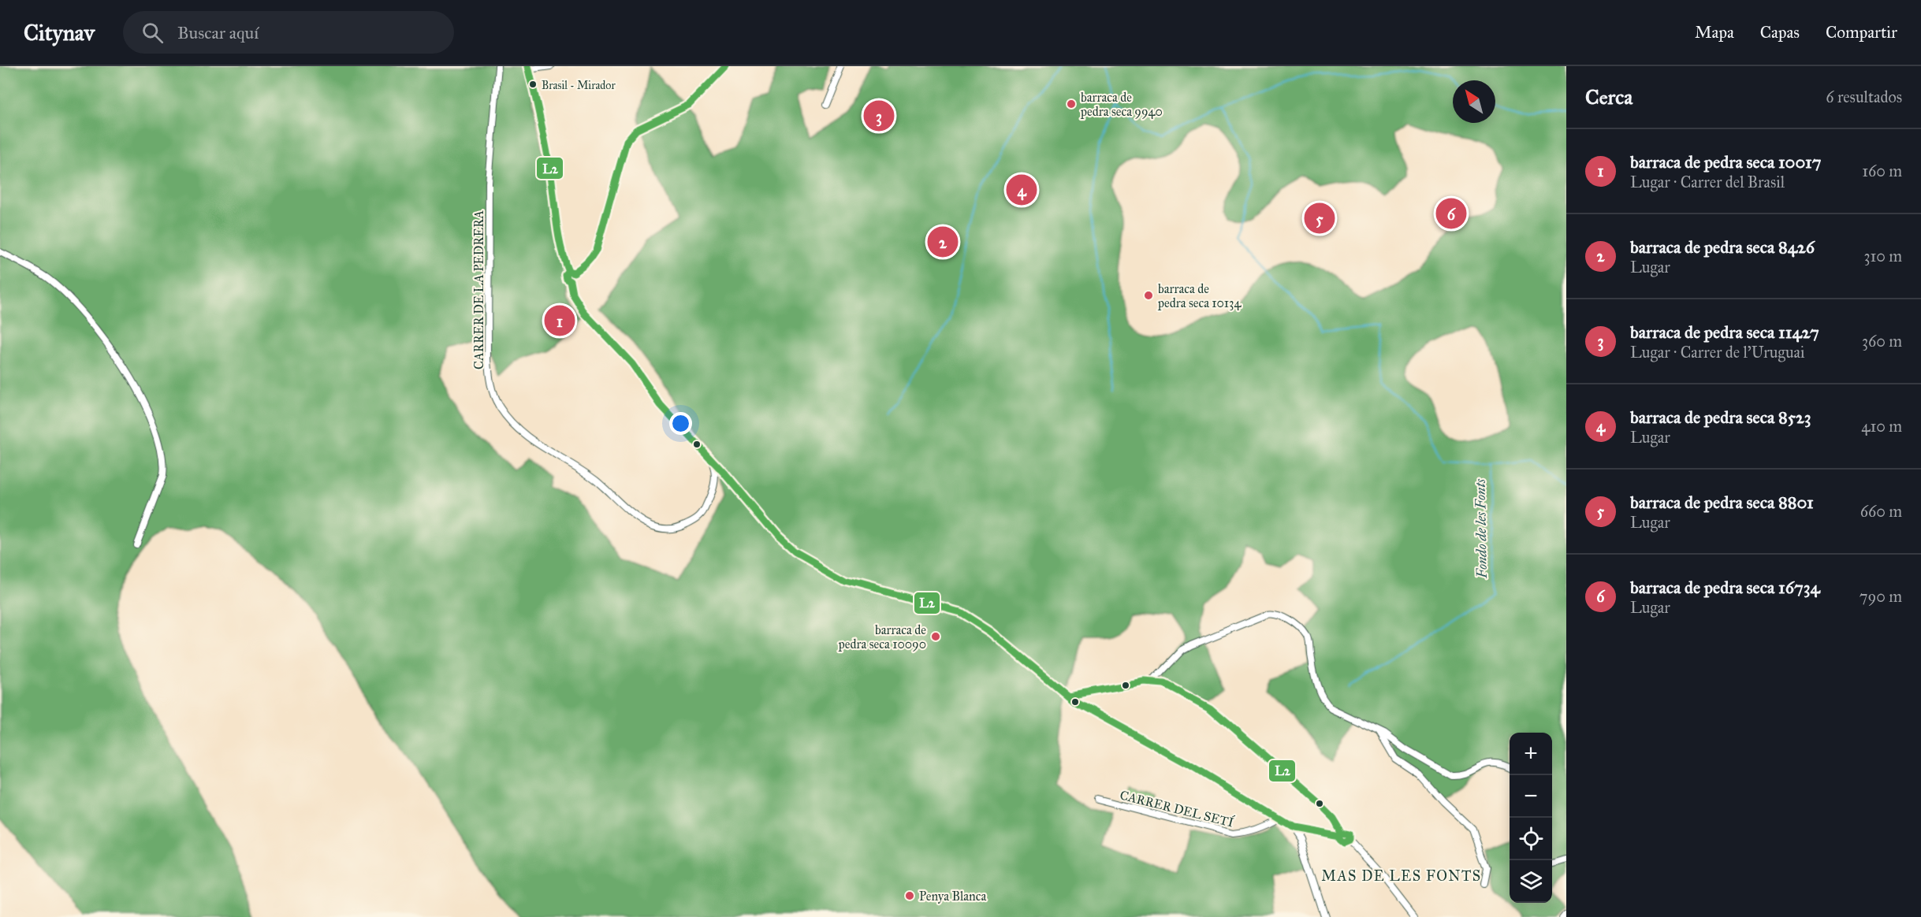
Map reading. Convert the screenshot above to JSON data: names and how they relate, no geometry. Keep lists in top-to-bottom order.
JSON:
{
  "streets": {
    "street": ["CARRER DE LA PEDRERA", "CARRER DEL SETÍ"]
  },
  "districts": ["MAS DE LES FONTS"],
  "water": ["Fondo de les Fonts"],
  "places": [
    "Brasil - Mirador",
    "barraca de pedra seca 9940",
    "barraca de pedra seca 10134",
    "barraca de pedra seca 10090",
    "Penya Blanca"
  ],
  "lines": ["transit line L2"],
  "north": "top left",
  "page": {
    "header": "Citynav",
    "search": "Buscar aquí",
    "nav": ["Mapa", "Capas", "Compartir"],
    "heading": ["Cerca", "6 resultados"],
    "pins": [
      "3",
      "4",
      "6",
      "5",
      "2",
      "1"
    ],
    "list": [
      {
        "mark": "1",
        "name": "barraca de pedra seca 10017",
        "note": "Lugar · Carrer del Brasil",
        "value": "160 m"
      },
      {
        "mark": "2",
        "name": "barraca de pedra seca 8426",
        "note": "Lugar",
        "value": "310 m"
      },
      {
        "mark": "3",
        "name": "barraca de pedra seca 11427",
        "note": "Lugar · Carrer de l'Uruguai",
        "value": "360 m"
      },
      {
        "mark": "4",
        "name": "barraca de pedra seca 8523",
        "note": "Lugar",
        "value": "410 m"
      },
      {
        "mark": "5",
        "name": "barraca de pedra seca 8801",
        "note": "Lugar",
        "value": "660 m"
      },
      {
        "mark": "6",
        "name": "barraca de pedra seca 16734",
        "note": "Lugar",
        "value": "790 m"
      }
    ],
    "map_buttons": ["+", "−"]
  }
}
